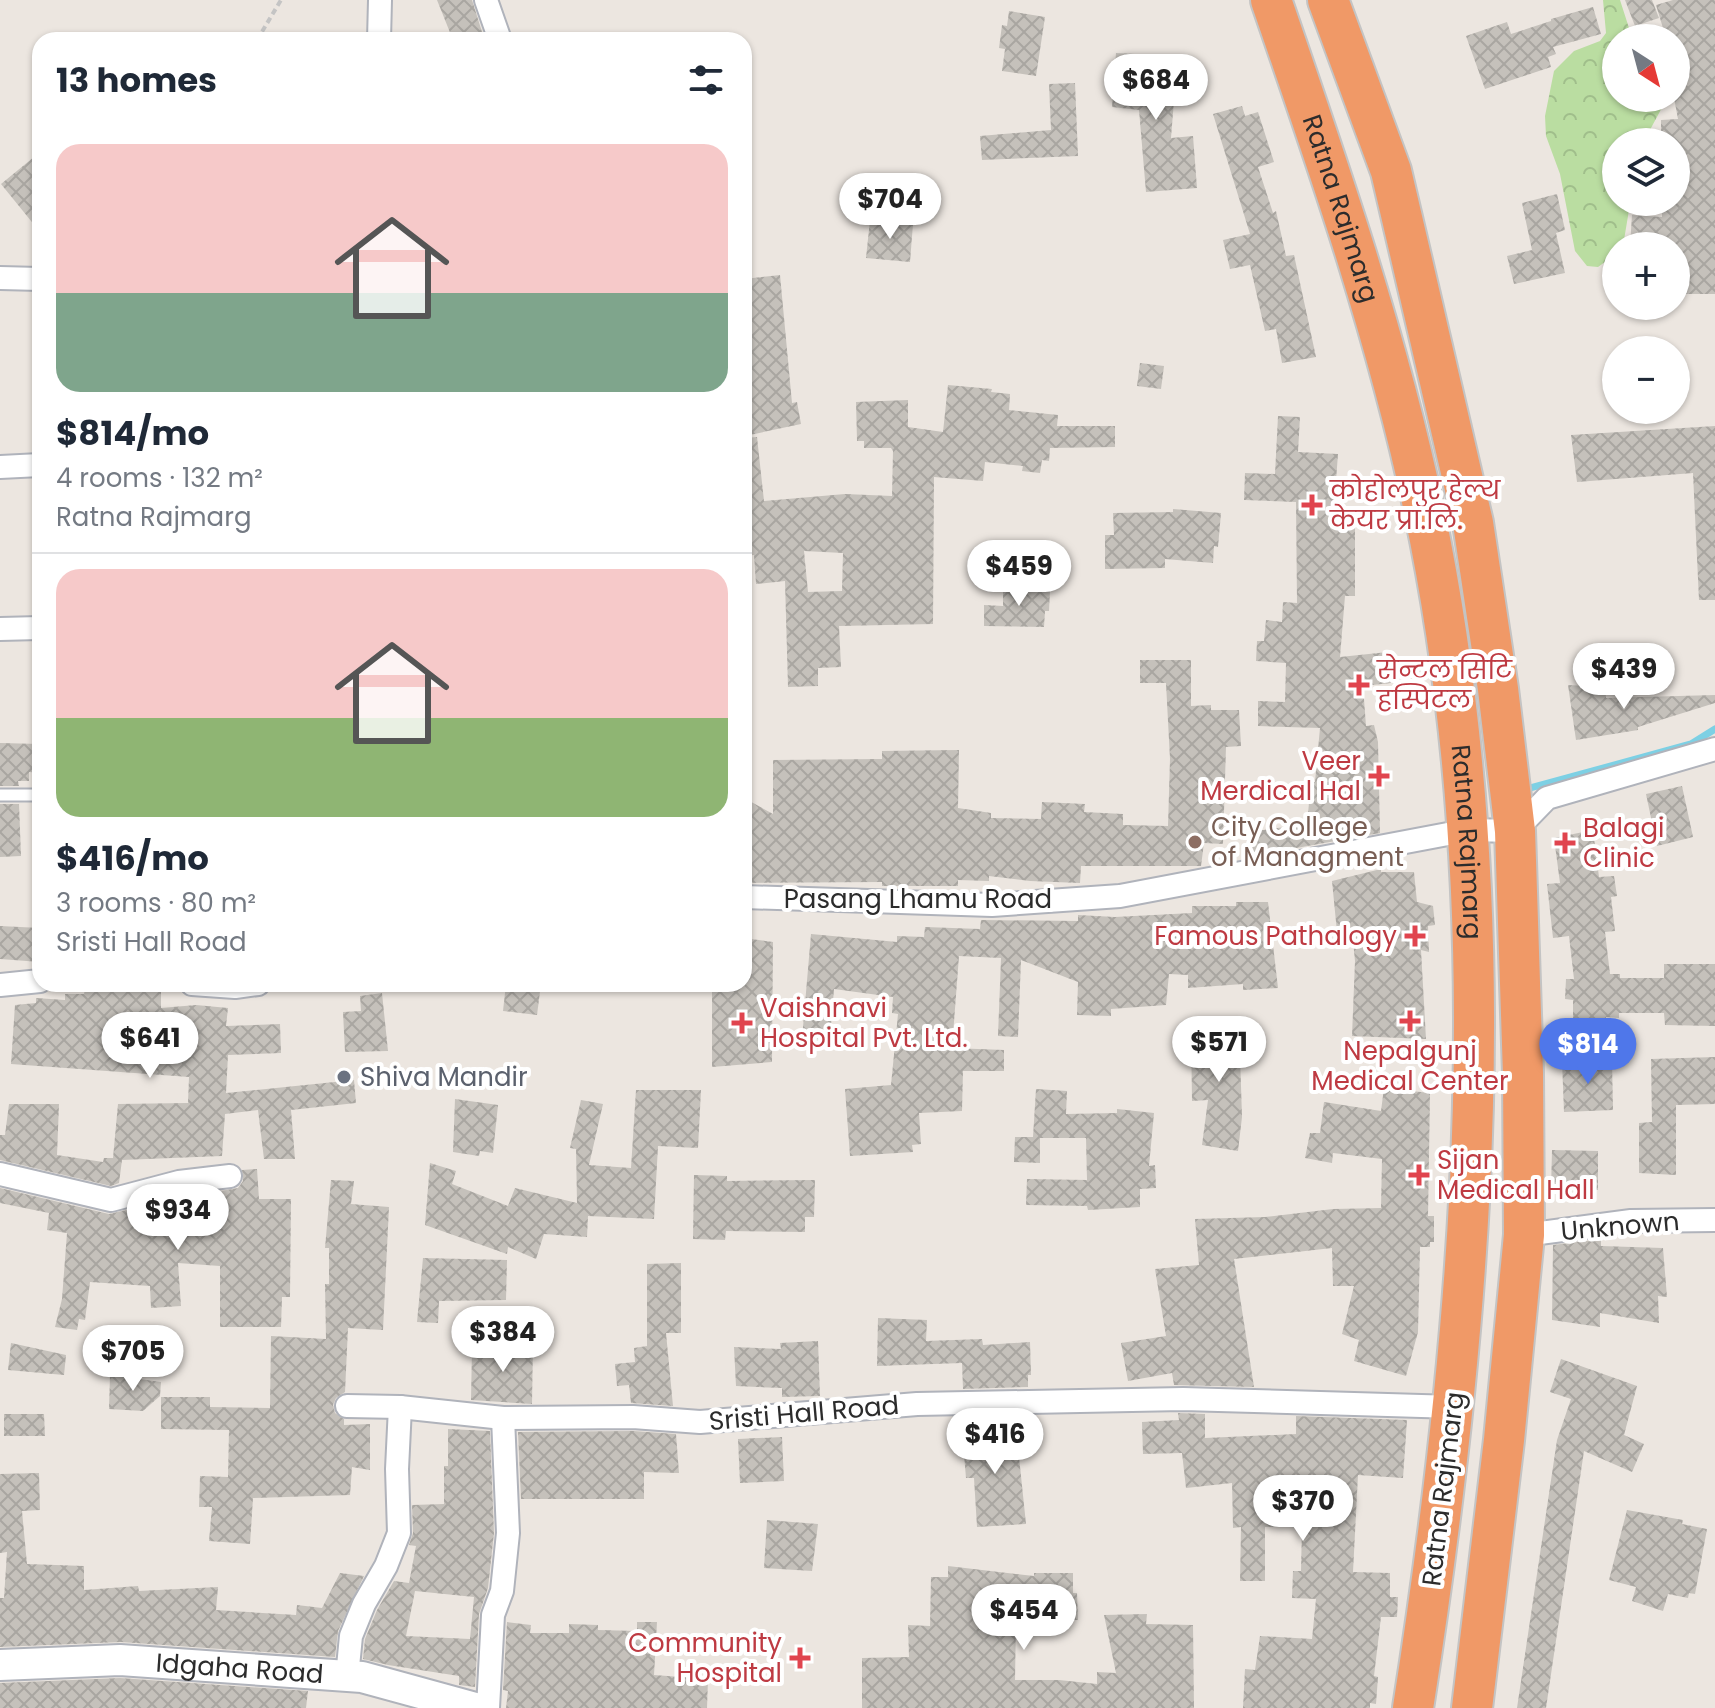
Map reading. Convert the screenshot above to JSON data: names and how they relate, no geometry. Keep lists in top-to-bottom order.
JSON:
{
  "streets": {
    "highway": ["Ratna Rajmarg"],
    "street": [
      "Pasang Lhamu Road",
      "Unknown",
      "Sristi Hall Road",
      "Idgaha Road"
    ]
  },
  "crossings": [
    ["Ratna Rajmarg", "Pasang Lhamu Road"],
    ["Ratna Rajmarg", "Unknown"],
    ["Ratna Rajmarg", "Sristi Hall Road"]
  ],
  "places": {
    "health": [
      "काेहाेलपुर हेल्थ केयर प्रा.लि.",
      "सेन्टल सिटि हस्पिटल",
      "Veer Merdical Hal",
      "Balagi Clinic",
      "Famous Pathalogy",
      "Nepalgunj Medical Center",
      "Vaishnavi Hospital Pvt. Ltd.",
      "Sijan Medical Hall",
      "Community Hospital"
    ],
    "other": ["City College of Managment", "Shiva Mandir"]
  },
  "north": "bottom right",
  "page": {
    "map_buttons": ["+", "−"],
    "heading": "13 homes",
    "price": [
      "$684",
      "$704",
      "$459",
      "$439",
      "$641",
      "$571",
      "$814",
      "$934",
      "$384",
      "$705",
      "$416",
      "$370",
      "$454"
    ],
    "list": [
      {
        "name": "$814/mo",
        "note": "4 rooms · 132 m² · Ratna Rajmarg"
      },
      {
        "name": "$416/mo",
        "note": "3 rooms · 80 m² · Sristi Hall Road"
      }
    ]
  }
}
